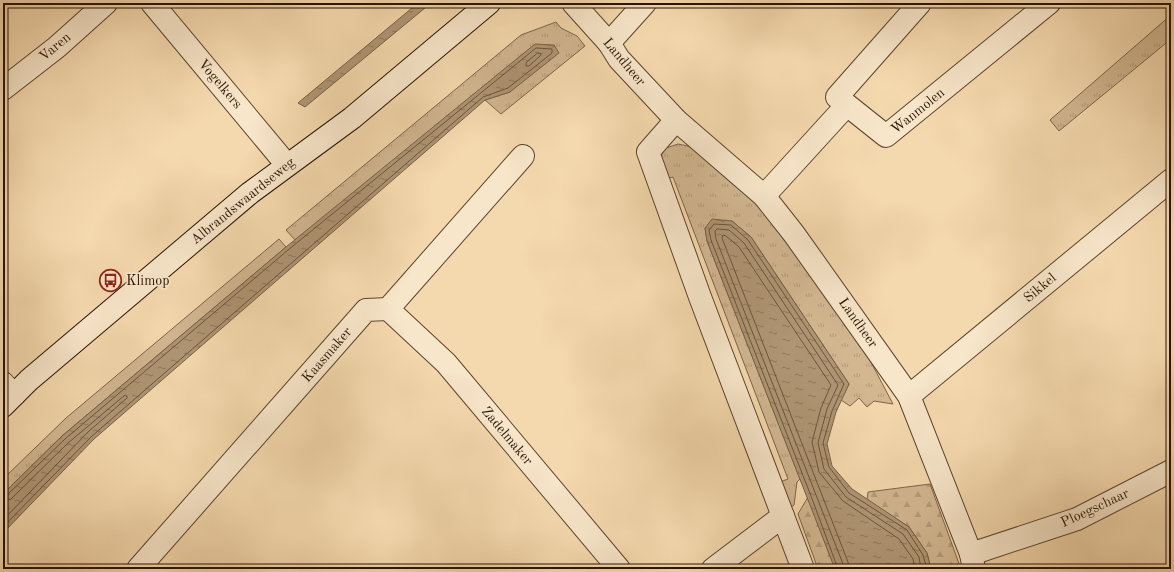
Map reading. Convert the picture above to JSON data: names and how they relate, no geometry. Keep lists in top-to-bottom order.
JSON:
{
  "streets": {
    "street": [
      "Varen",
      "Landheer",
      "Vogelkers",
      "Wanmolen",
      "Albrandswaardseweg",
      "Sikkel",
      "Kaasmaker",
      "Zadelmaker",
      "Ploegschaar"
    ]
  },
  "crossings": [
    ["Landheer", "Sikkel"],
    ["Landheer", "Ploegschaar"],
    ["Vogelkers", "Albrandswaardseweg"],
    ["Kaasmaker", "Zadelmaker"]
  ],
  "places": {
    "bus stop": ["Klimop"]
  }
}
